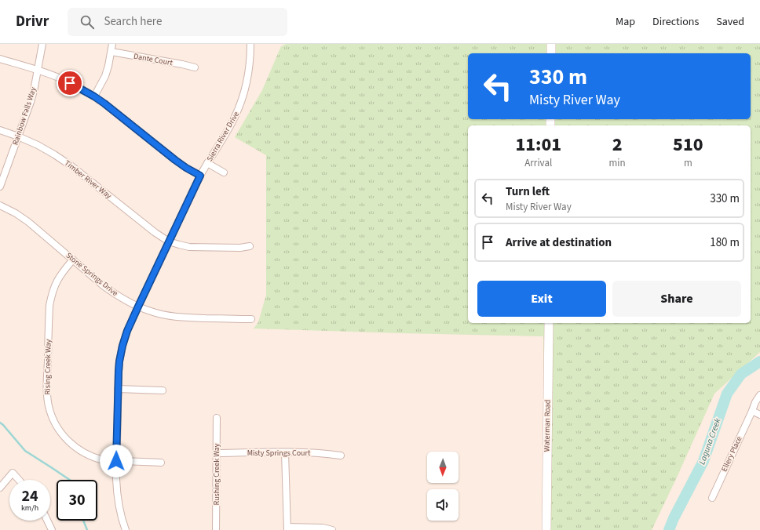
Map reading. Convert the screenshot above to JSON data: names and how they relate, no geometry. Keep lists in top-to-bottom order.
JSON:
{
  "streets": {
    "main road": ["Waterman Road"],
    "street": [
      "Dante Court",
      "Rainbow Falls Way",
      "Sierra River Drive",
      "Timber River Way",
      "Stone Springs Drive",
      "Rising Creek Way",
      "Misty Springs Court",
      "Ellery Place",
      "Rushing Creek Way"
    ]
  },
  "crossings": [
    ["Rainbow Falls Way", "Timber River Way"],
    ["Sierra River Drive", "Timber River Way"],
    ["Sierra River Drive", "Stone Springs Drive"],
    ["Sierra River Drive", "Rising Creek Way"],
    ["Stone Springs Drive", "Rising Creek Way"],
    ["Misty Springs Court", "Rushing Creek Way"]
  ],
  "water": ["Laguna Creek"],
  "north": "bottom",
  "page": {
    "header": "Drivr",
    "search": "Search here",
    "nav": ["Map", "Directions", "Saved"],
    "turn": ["330 m", "Misty River Way"],
    "eta": [
      "11:01",
      "Arrival",
      "2",
      "min",
      "510",
      "m"
    ],
    "list": [
      {
        "name": "Turn left",
        "note": "Misty River Way",
        "value": "330 m"
      },
      {
        "name": "Arrive at destination",
        "value": "180 m"
      }
    ],
    "buttons": ["Exit", "Share"],
    "speed": "24 km/h",
    "limit": "30"
  }
}
